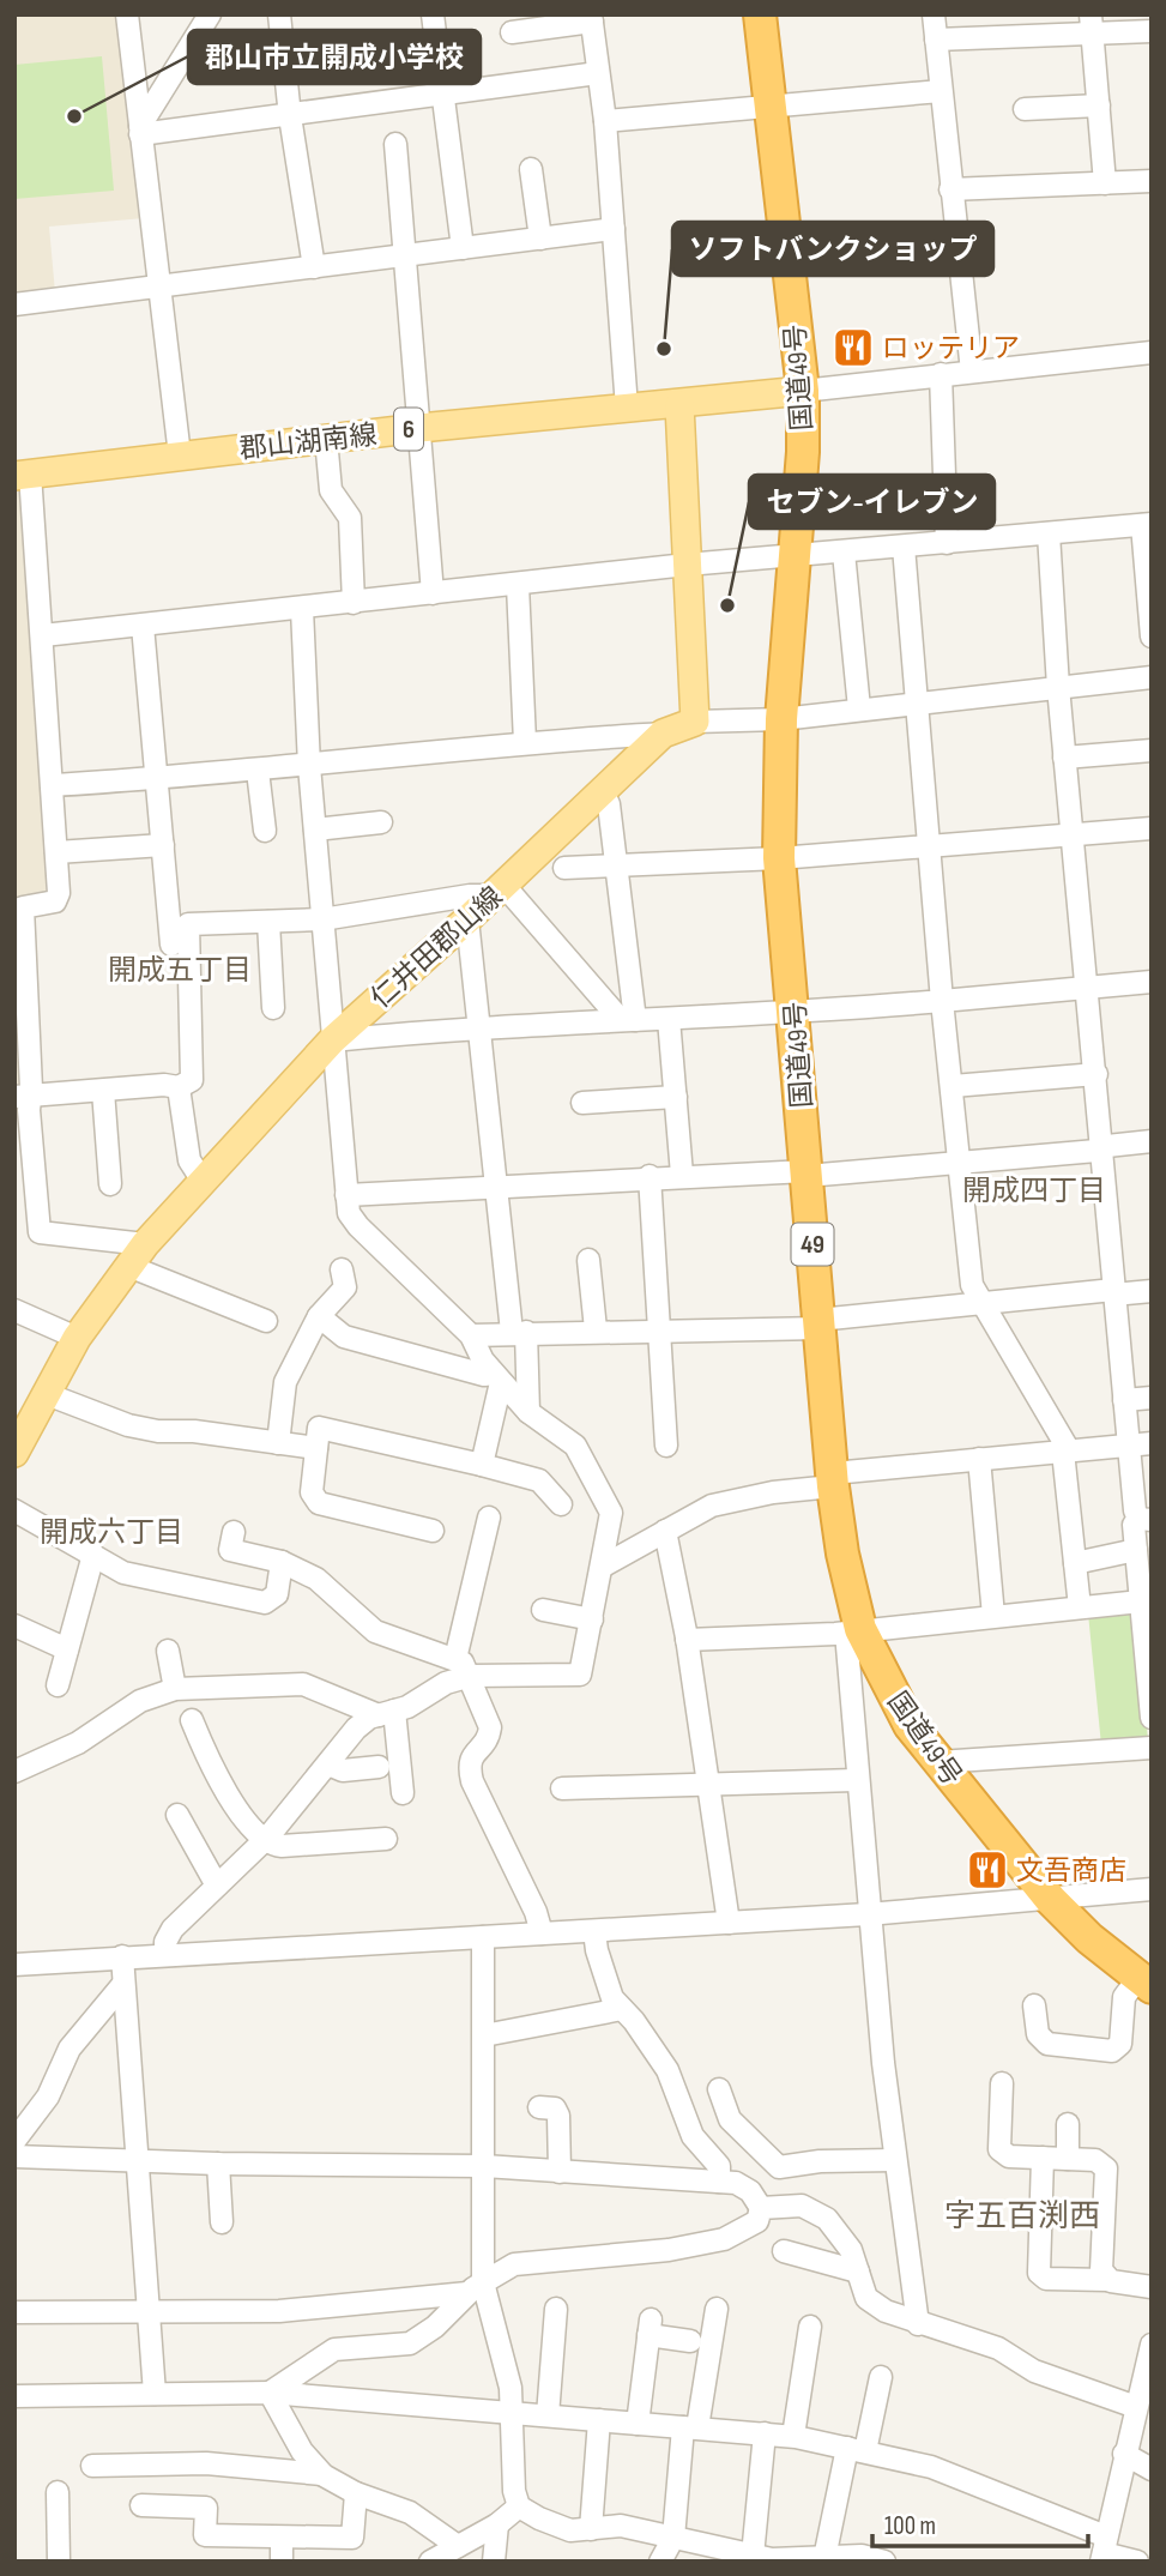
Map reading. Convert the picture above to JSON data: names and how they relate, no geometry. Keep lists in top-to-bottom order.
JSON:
{
  "streets": {
    "highway": ["国道49号", "49"],
    "main road": ["6", "郡山湖南線", "仁井田郡山線"]
  },
  "crossings": [
    ["国道49号", "郡山湖南線"]
  ],
  "districts": [
    "開成五丁目",
    "開成四丁目",
    "開成六丁目",
    "字五百渕西"
  ],
  "places": {
    "other": ["郡山市立開成小学校", "ソフトバンクショップ", "セブン-イレブン"],
    "restaurant": ["ロッテリア", "文吾商店"]
  },
  "scale_bar": "100 m"
}
